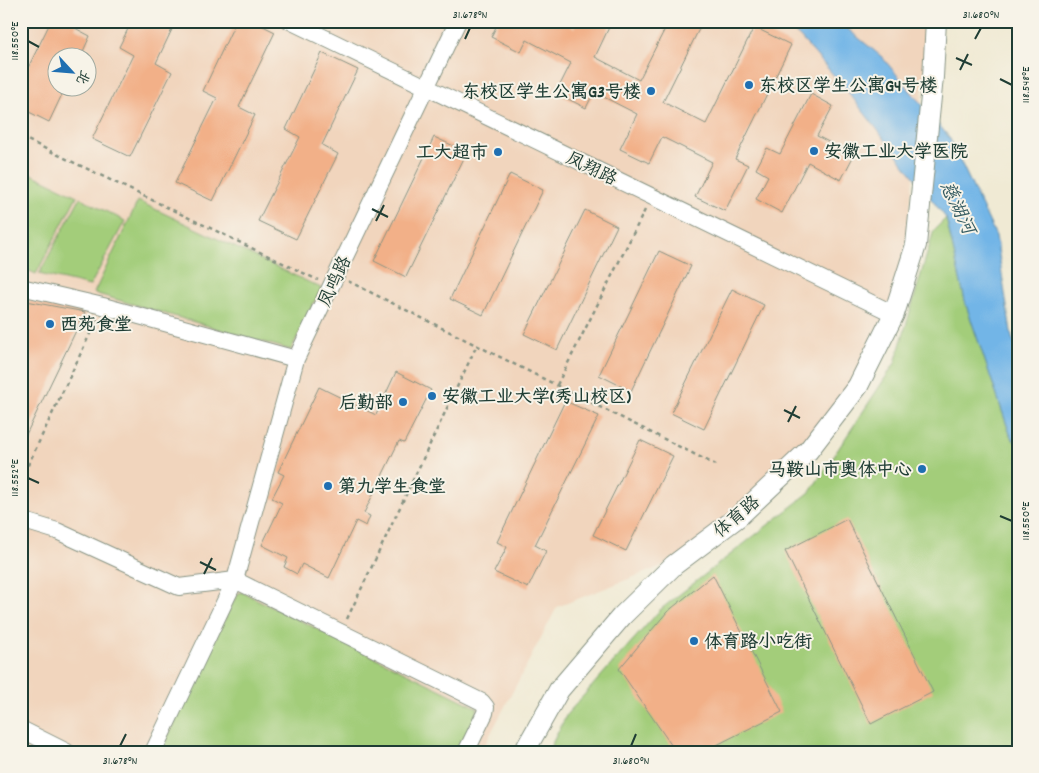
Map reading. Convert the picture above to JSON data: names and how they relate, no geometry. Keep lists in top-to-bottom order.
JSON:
{
  "streets": {
    "street": ["凤翔路", "凤鸣路", "体育路"]
  },
  "crossings": [
    ["凤翔路", "凤鸣路"],
    ["凤翔路", "体育路"]
  ],
  "water": ["慈湖河"],
  "places": [
    "东校区学生公寓G4号楼",
    "东校区学生公寓G3号楼",
    "安徽工业大学医院",
    "工大超市",
    "西苑食堂",
    "安徽工业大学(秀山校区)",
    "后勤部",
    "马鞍山市奥体中心",
    "第九学生食堂",
    "体育路小吃街"
  ],
  "north": "bottom right",
  "coordinates": [
    "31.678°N",
    "31.680°N",
    "118.550°E",
    "118.548°E",
    "118.552°E"
  ]
}
